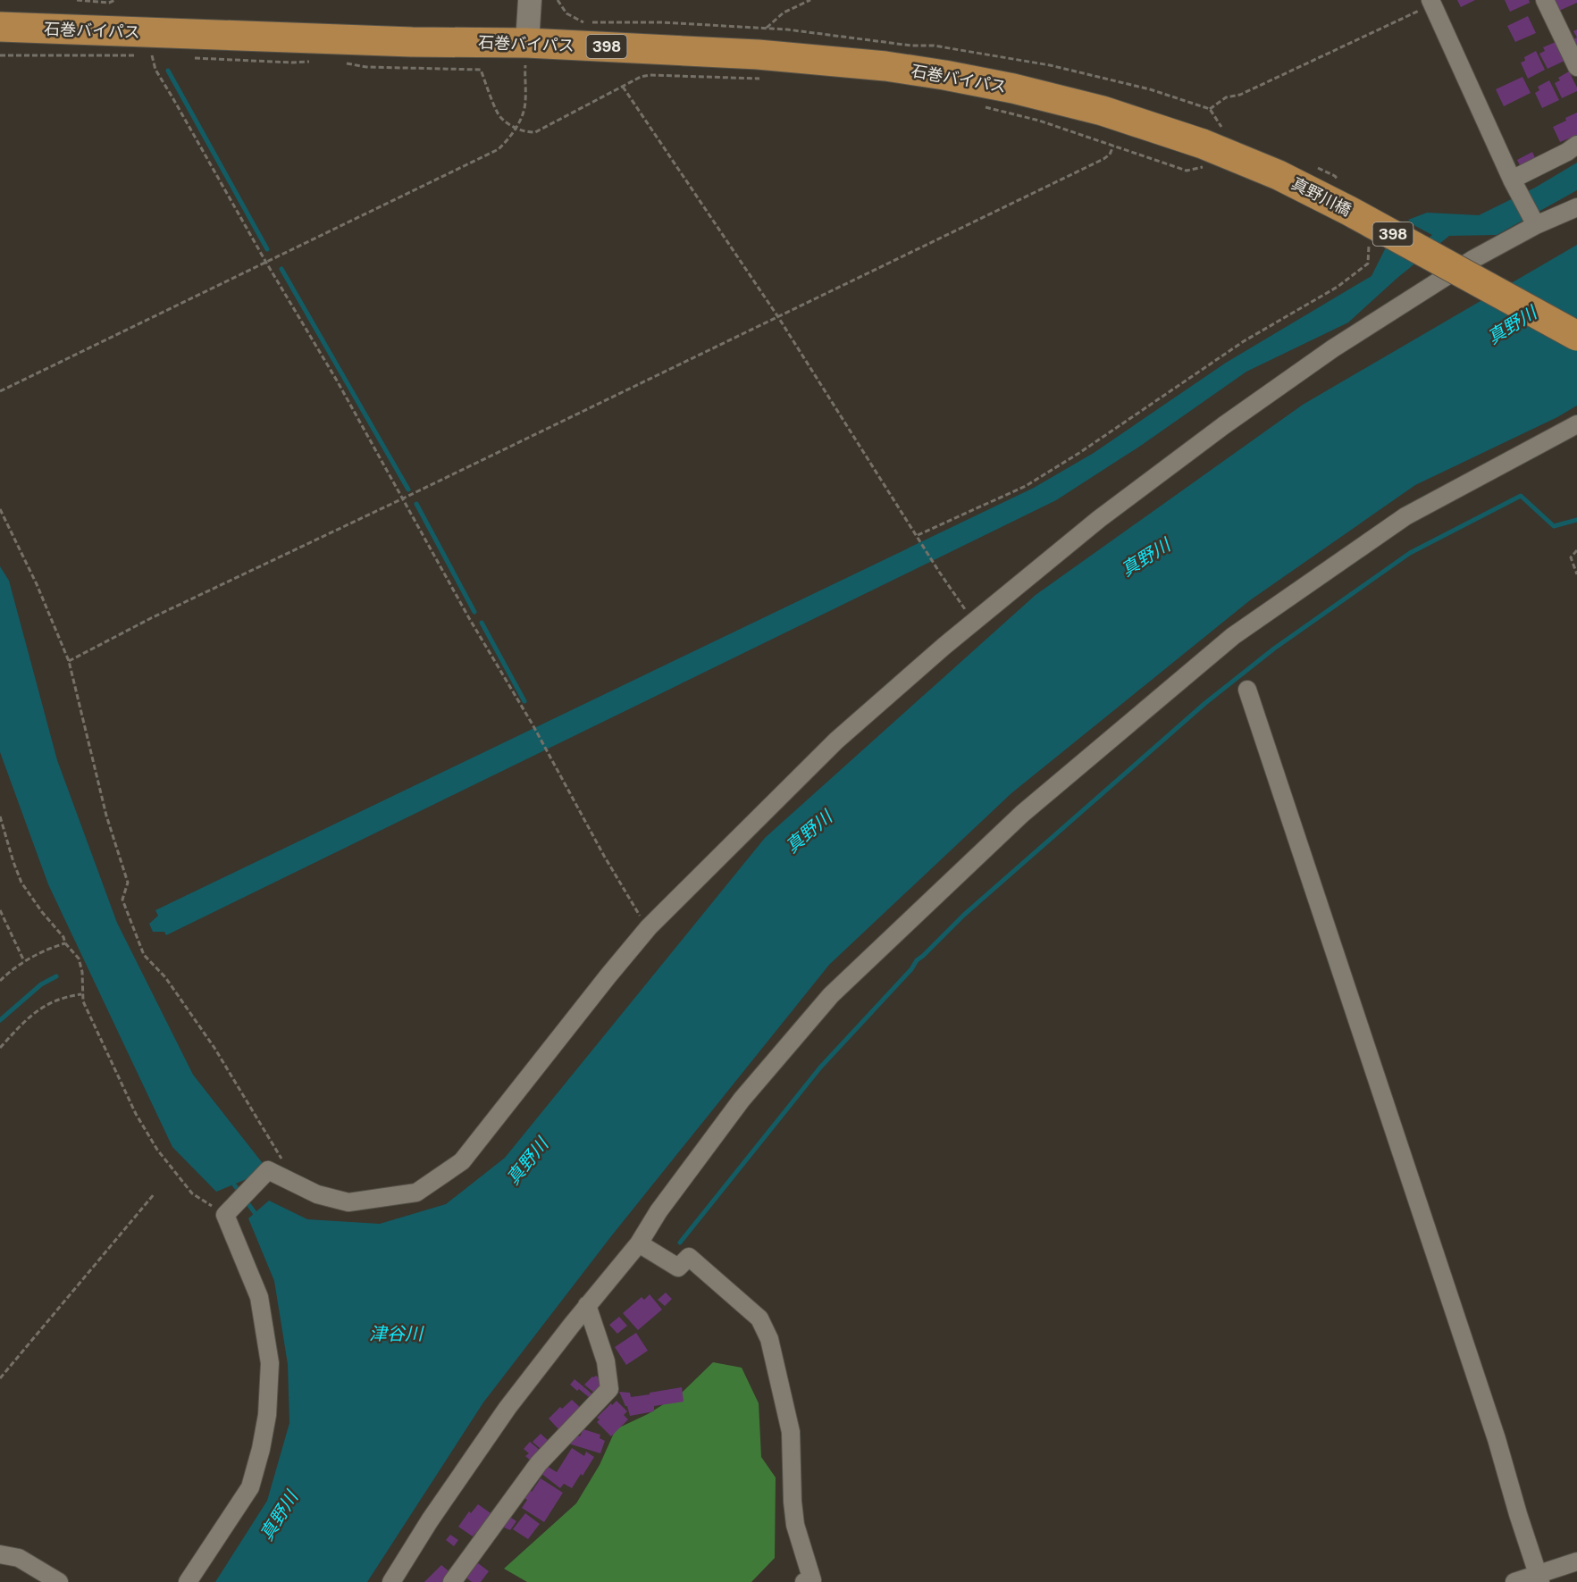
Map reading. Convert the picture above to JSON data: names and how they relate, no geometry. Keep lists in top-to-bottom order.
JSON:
{
  "streets": {
    "highway": ["石巻バイパス", "398", "真野川橋"]
  },
  "crossings": [
    ["石巻バイパス", "真野川橋"]
  ],
  "water": ["真野川", "津谷川"]
}
